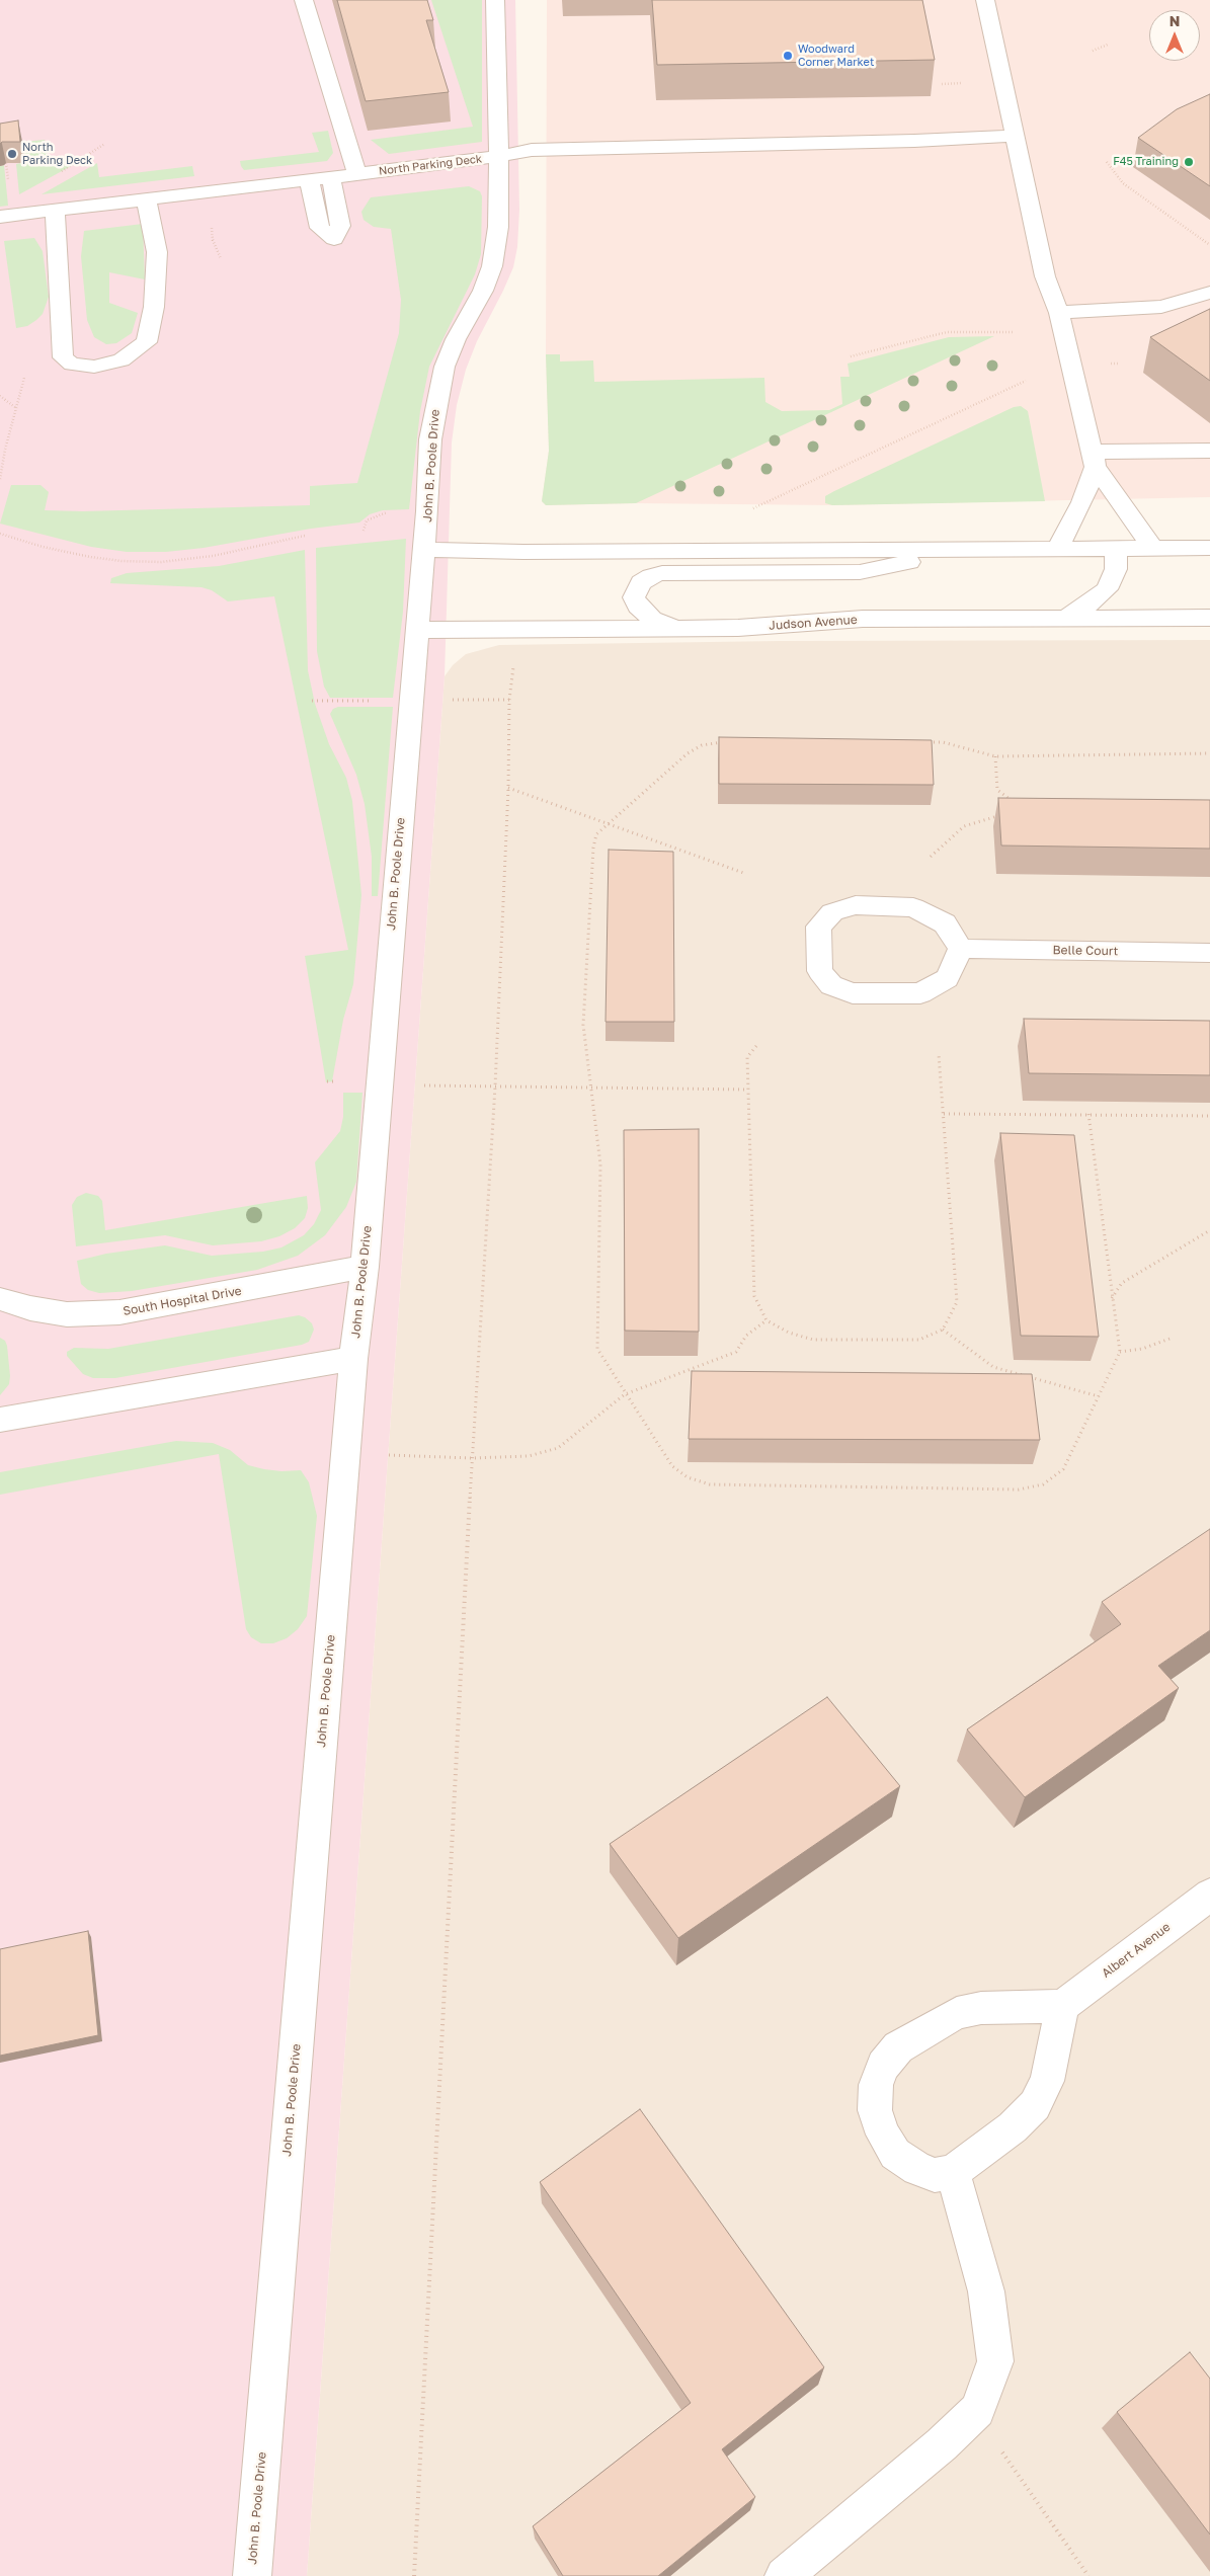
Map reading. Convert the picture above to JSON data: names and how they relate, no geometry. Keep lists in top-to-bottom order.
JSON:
{
  "streets": {
    "street": [
      "North Parking Deck",
      "John B. Poole Drive",
      "Judson Avenue",
      "Belle Court",
      "South Hospital Drive",
      "Albert Avenue"
    ]
  },
  "crossings": [
    ["North Parking Deck", "John B. Poole Drive"],
    ["John B. Poole Drive", "Judson Avenue"],
    ["John B. Poole Drive", "South Hospital Drive"]
  ],
  "places": ["Woodward Corner Market", "North Parking Deck", "F45 Training"],
  "north": "top"
}
